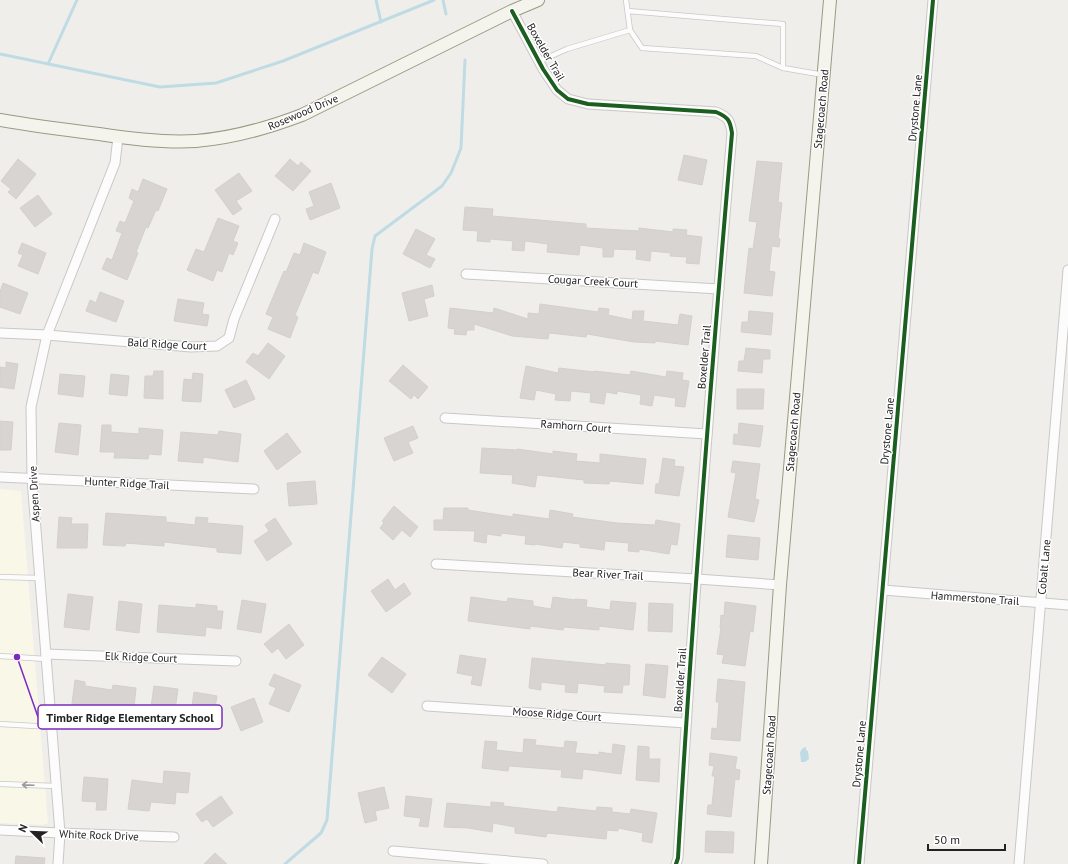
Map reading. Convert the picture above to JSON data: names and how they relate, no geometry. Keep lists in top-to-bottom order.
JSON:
{
  "streets": {
    "main road": ["Stagecoach Road", "Rosewood Drive"],
    "street": [
      "Boxelder Trail",
      "Drystone Lane",
      "Cougar Creek Court",
      "Bald Ridge Court",
      "Ramhorn Court",
      "Hunter Ridge Trail",
      "Aspen Drive",
      "Cobalt Lane",
      "Bear River Trail",
      "Hammerstone Trail",
      "Elk Ridge Court",
      "Moose Ridge Court",
      "White Rock Drive"
    ]
  },
  "crossings": [
    ["Boxelder Trail", "Rosewood Drive"],
    ["Boxelder Trail", "Cougar Creek Court"],
    ["Boxelder Trail", "Ramhorn Court"],
    ["Boxelder Trail", "Bear River Trail"],
    ["Boxelder Trail", "Moose Ridge Court"],
    ["Drystone Lane", "Hammerstone Trail"],
    ["Stagecoach Road", "Bear River Trail"],
    ["Rosewood Drive", "Aspen Drive"],
    ["Bald Ridge Court", "Aspen Drive"],
    ["Hunter Ridge Trail", "Aspen Drive"],
    ["Aspen Drive", "Elk Ridge Court"],
    ["Aspen Drive", "White Rock Drive"],
    ["Cobalt Lane", "Hammerstone Trail"]
  ],
  "places": ["Timber Ridge Elementary School"],
  "scale_bar": "50 m",
  "north": "top left"
}
